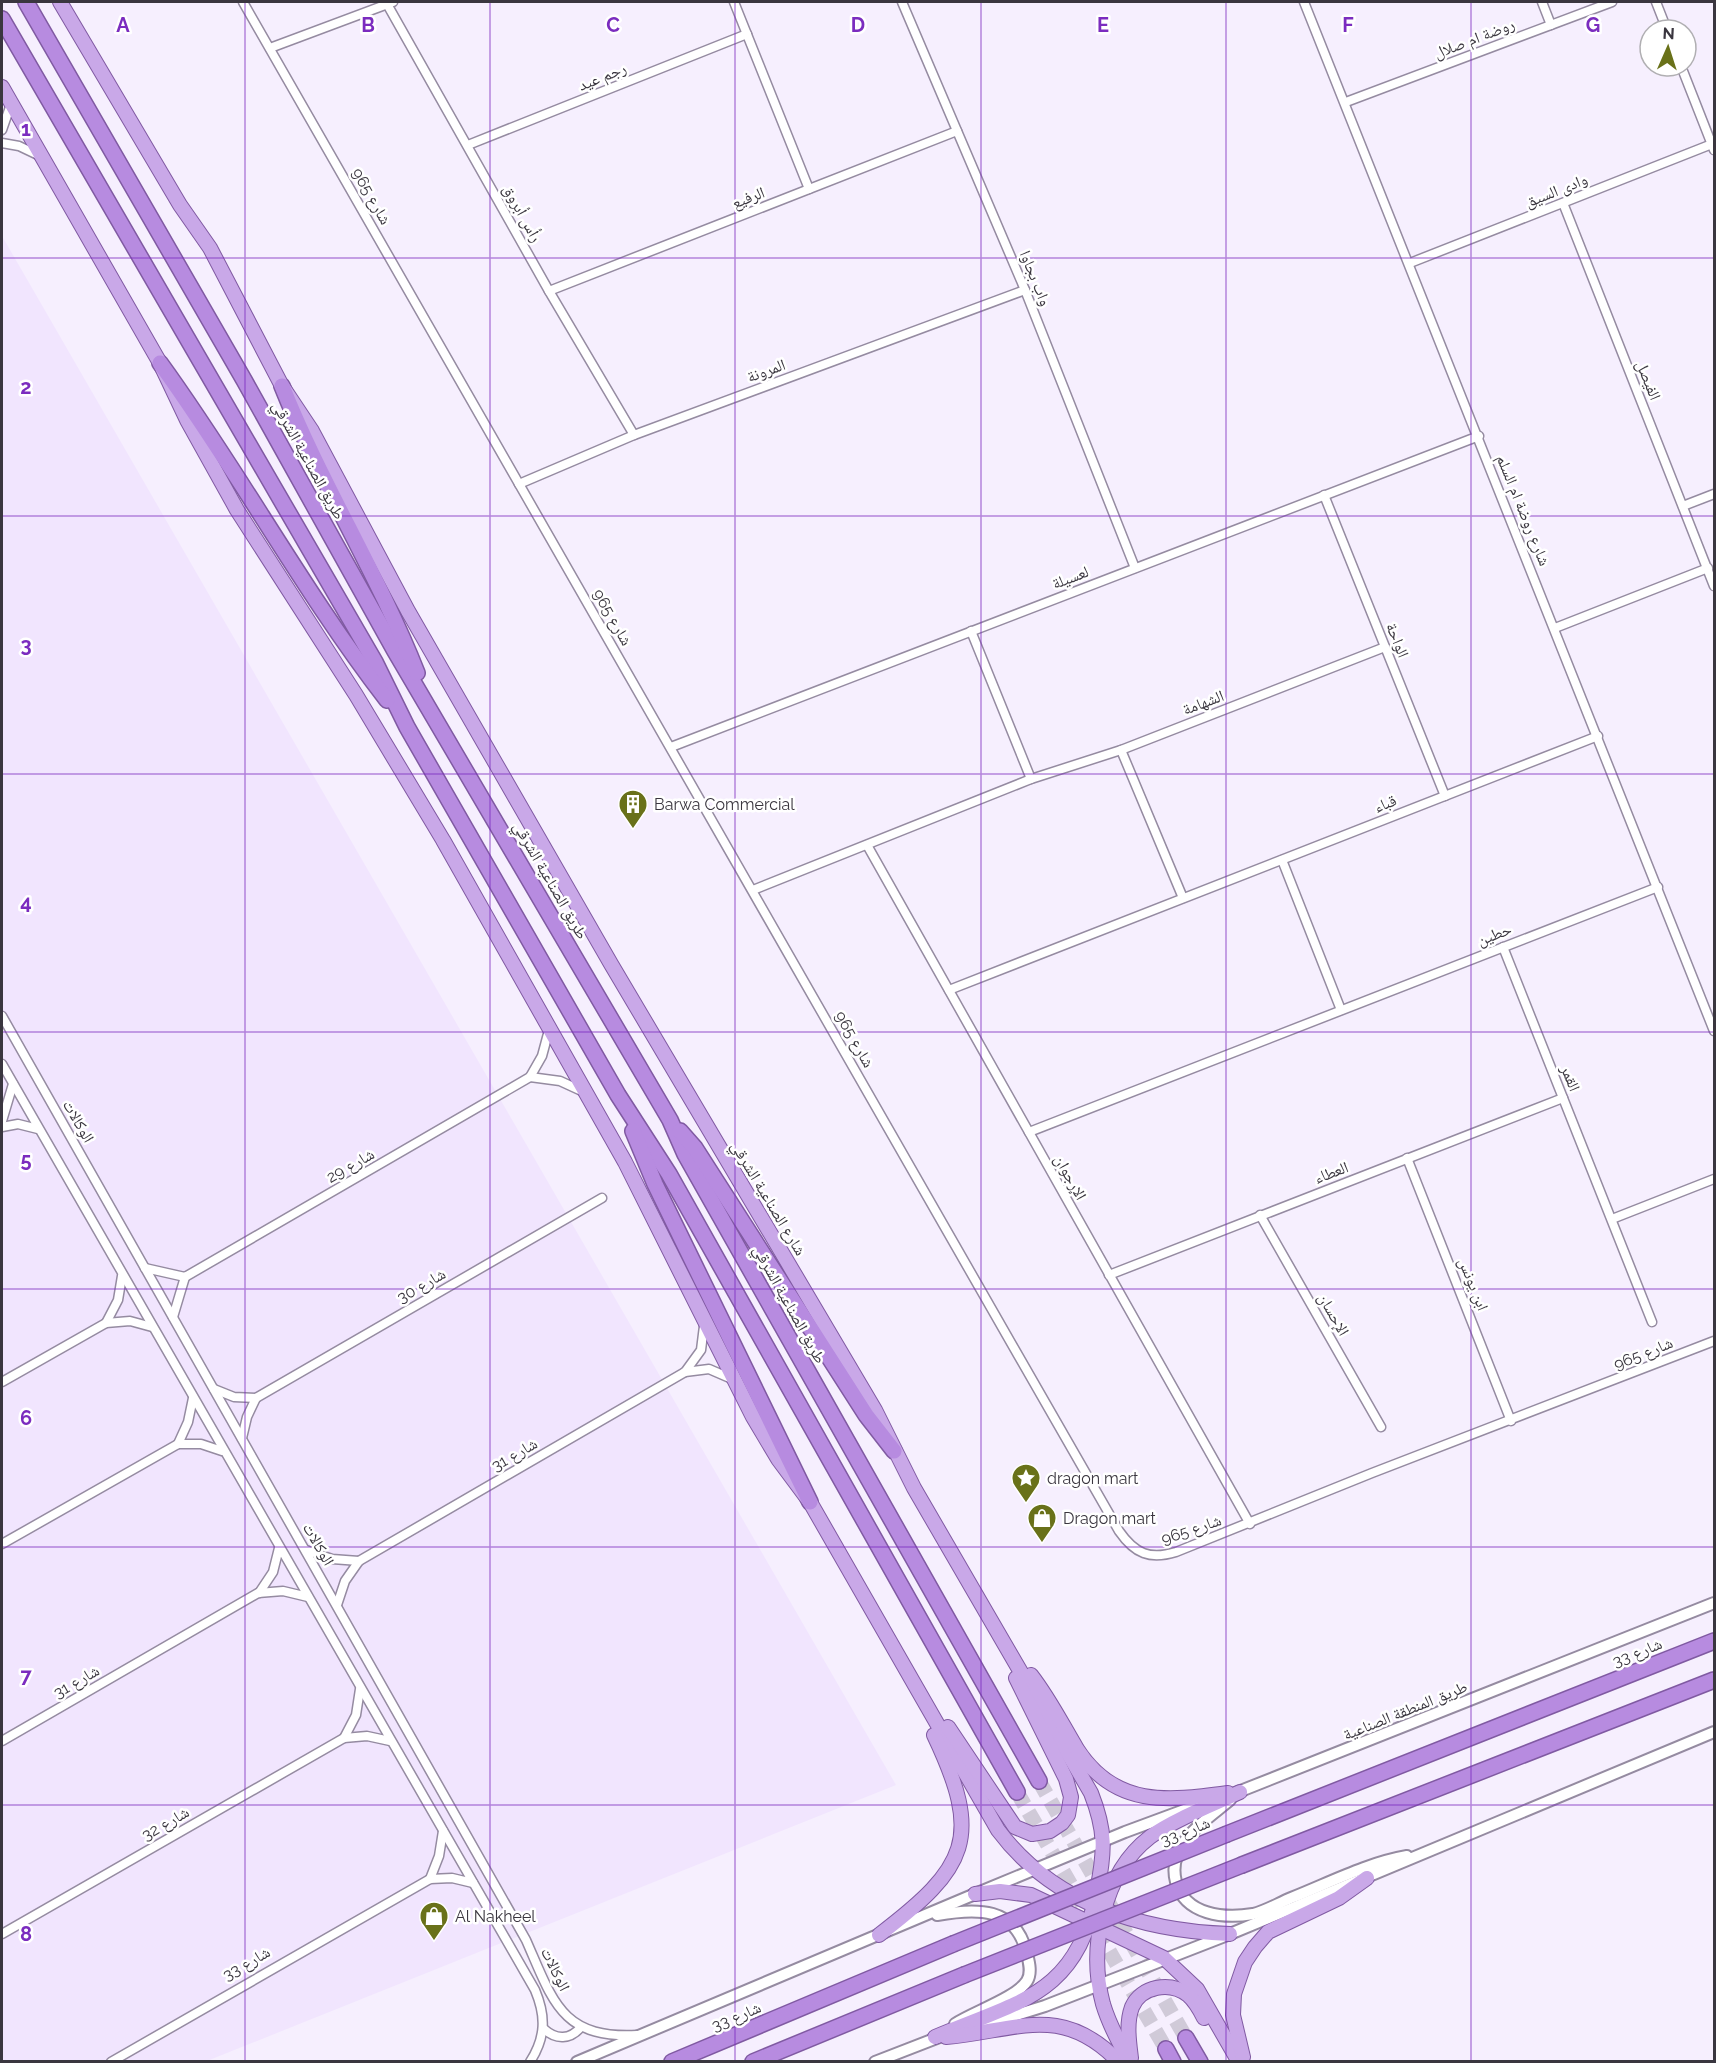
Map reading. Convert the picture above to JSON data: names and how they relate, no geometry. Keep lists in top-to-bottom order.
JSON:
{
  "streets": {
    "highway": ["طريق الصناعية الشرقي", "شارع 33"],
    "main road": ["شارع الصناعية الشرقي"],
    "street": [
      "روضة ام صلال",
      "رجم عيد",
      "وادى السيق",
      "شارع 965",
      "الرفيع",
      "رأس أبروق",
      "واب بجاوا",
      "المرونة",
      "الفيصل",
      "شارع روضة ام السلم",
      "لعسيلة",
      "الواحة",
      "الشهامة",
      "قباء",
      "حطين",
      "القمر",
      "الوكالات",
      "شارع 29",
      "العطاء",
      "الإرجوان",
      "ابن يونس",
      "شارع 30",
      "الإحسان",
      "شارع 31",
      "طريق المنطقة الصناعية",
      "شارع 32"
    ]
  },
  "crossings": [
    ["روضة ام صلال", "شارع روضة ام السلم"],
    ["رجم عيد", "رأس أبروق"],
    ["وادى السيق", "الفيصل"],
    ["وادى السيق", "شارع روضة ام السلم"],
    ["شارع 965", "المرونة"],
    ["شارع 965", "لعسيلة"],
    ["شارع 965", "الشهامة"],
    ["شارع 965", "الإرجوان"],
    ["شارع 965", "ابن يونس"],
    ["الرفيع", "رأس أبروق"],
    ["الرفيع", "واب بجاوا"],
    ["رأس أبروق", "المرونة"],
    ["واب بجاوا", "المرونة"],
    ["واب بجاوا", "لعسيلة"],
    ["طريق الصناعية الشرقي", "شارع الصناعية الشرقي"],
    ["شارع روضة ام السلم", "لعسيلة"],
    ["شارع روضة ام السلم", "قباء"],
    ["شارع روضة ام السلم", "حطين"],
    ["لعسيلة", "الواحة"],
    ["الواحة", "الشهامة"],
    ["الواحة", "قباء"],
    ["الشهامة", "الإرجوان"],
    ["قباء", "الإرجوان"],
    ["حطين", "القمر"],
    ["حطين", "الإرجوان"],
    ["القمر", "العطاء"],
    ["الوكالات", "شارع 31"],
    ["الوكالات", "شارع 33"],
    ["الوكالات", "شارع 32"],
    ["العطاء", "الإرجوان"],
    ["العطاء", "ابن يونس"],
    ["العطاء", "الإحسان"],
    ["شارع 33", "طريق المنطقة الصناعية"]
  ],
  "places": {
    "building": ["Barwa Commercial"],
    "place": ["dragon mart"],
    "shop": ["Dragon mart", "Al Nakheel"]
  },
  "north": "top",
  "grid": {
    "columns": [
      "A",
      "B",
      "C",
      "D",
      "E",
      "F",
      "G"
    ],
    "rows": [
      "1",
      "2",
      "3",
      "4",
      "5",
      "6",
      "7",
      "8"
    ]
  }
}
